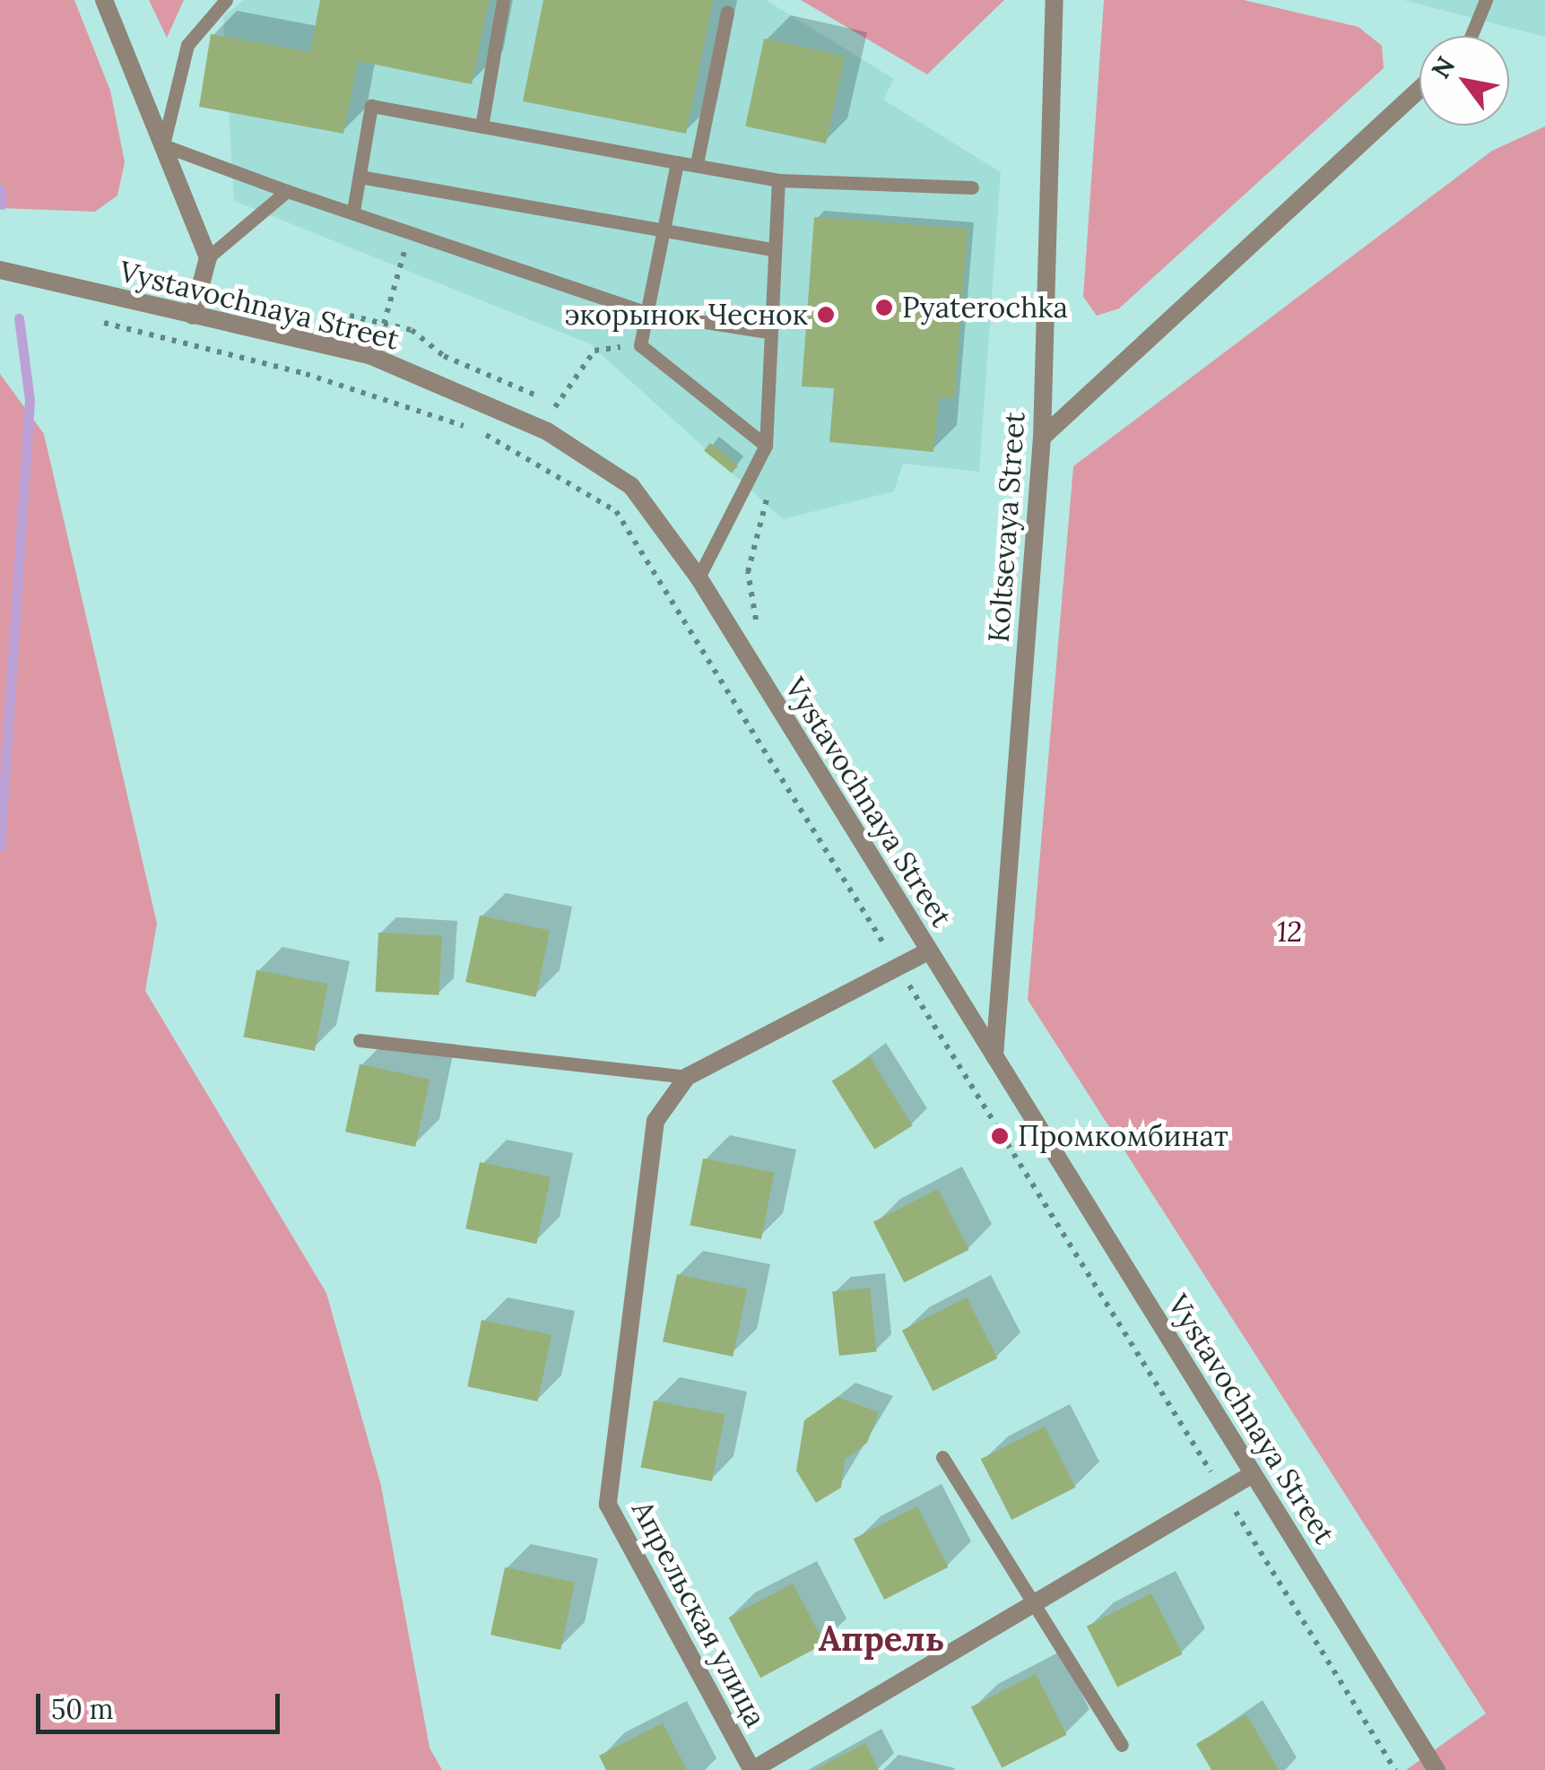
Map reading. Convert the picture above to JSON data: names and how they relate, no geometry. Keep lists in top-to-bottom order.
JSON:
{
  "streets": {
    "street": ["Vystavochnaya Street", "Koltsevaya Street", "Апрельская улица"]
  },
  "crossings": [
    ["Vystavochnaya Street", "Koltsevaya Street"],
    ["Vystavochnaya Street", "Апрельская улица"]
  ],
  "districts": ["Апрель"],
  "parks": ["12"],
  "places": ["Pyaterochka", "экорынок Чеснок", "Промкомбинат"],
  "scale_bar": "50 m",
  "north": "top left"
}
